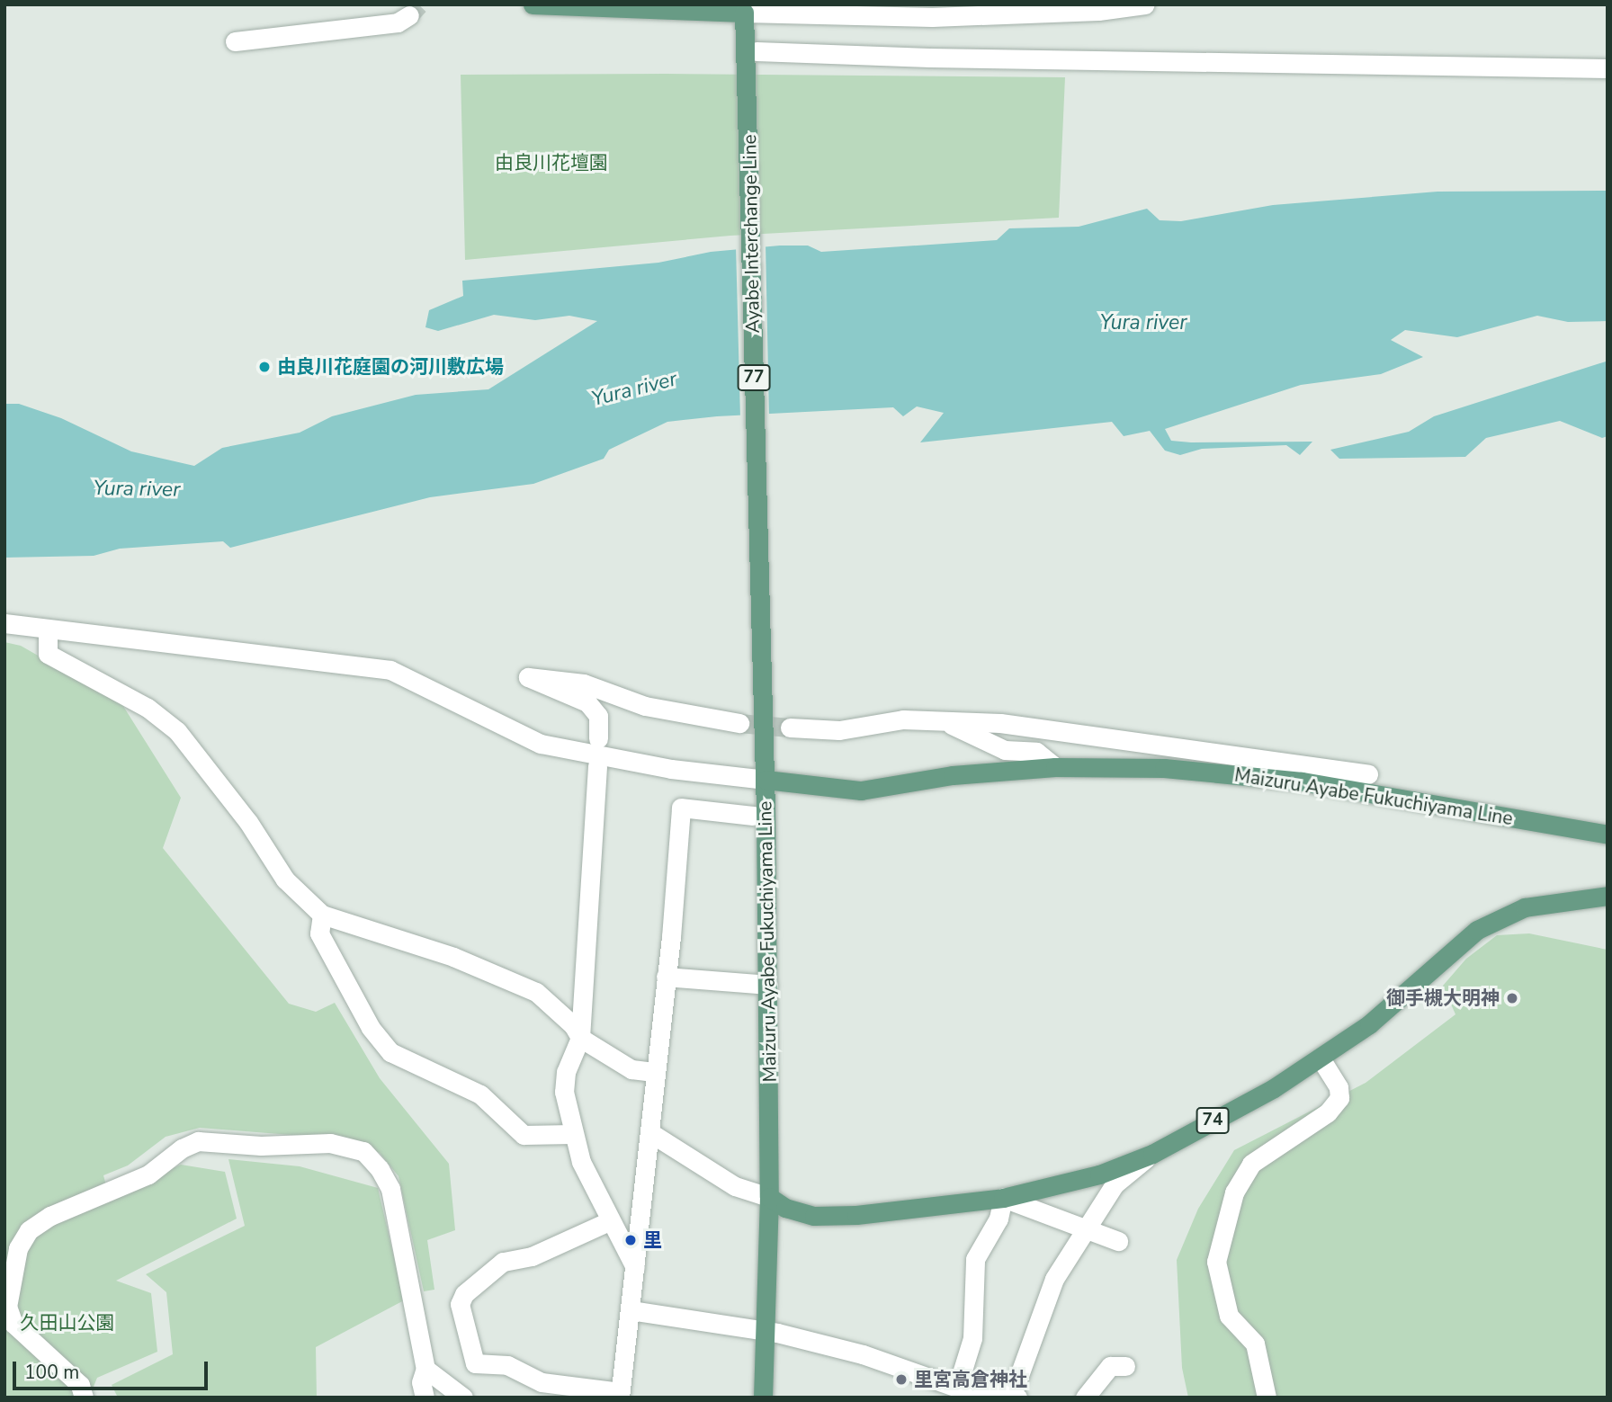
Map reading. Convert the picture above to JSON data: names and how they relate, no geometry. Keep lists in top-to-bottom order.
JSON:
{
  "streets": {
    "main road": [
      "Ayabe Interchange Line",
      "77",
      "Maizuru Ayabe Fukuchiyama Line",
      "74"
    ]
  },
  "crossings": [
    ["Ayabe Interchange Line", "Maizuru Ayabe Fukuchiyama Line"],
    ["Maizuru Ayabe Fukuchiyama Line", "74"]
  ],
  "water": ["Yura river"],
  "parks": ["由良川花壇園", "久田山公園"],
  "places": [
    "由良川花庭園の河川敷広場",
    "御手槻大明神",
    "里",
    "里宮高倉神社"
  ],
  "scale_bar": "100 m"
}
